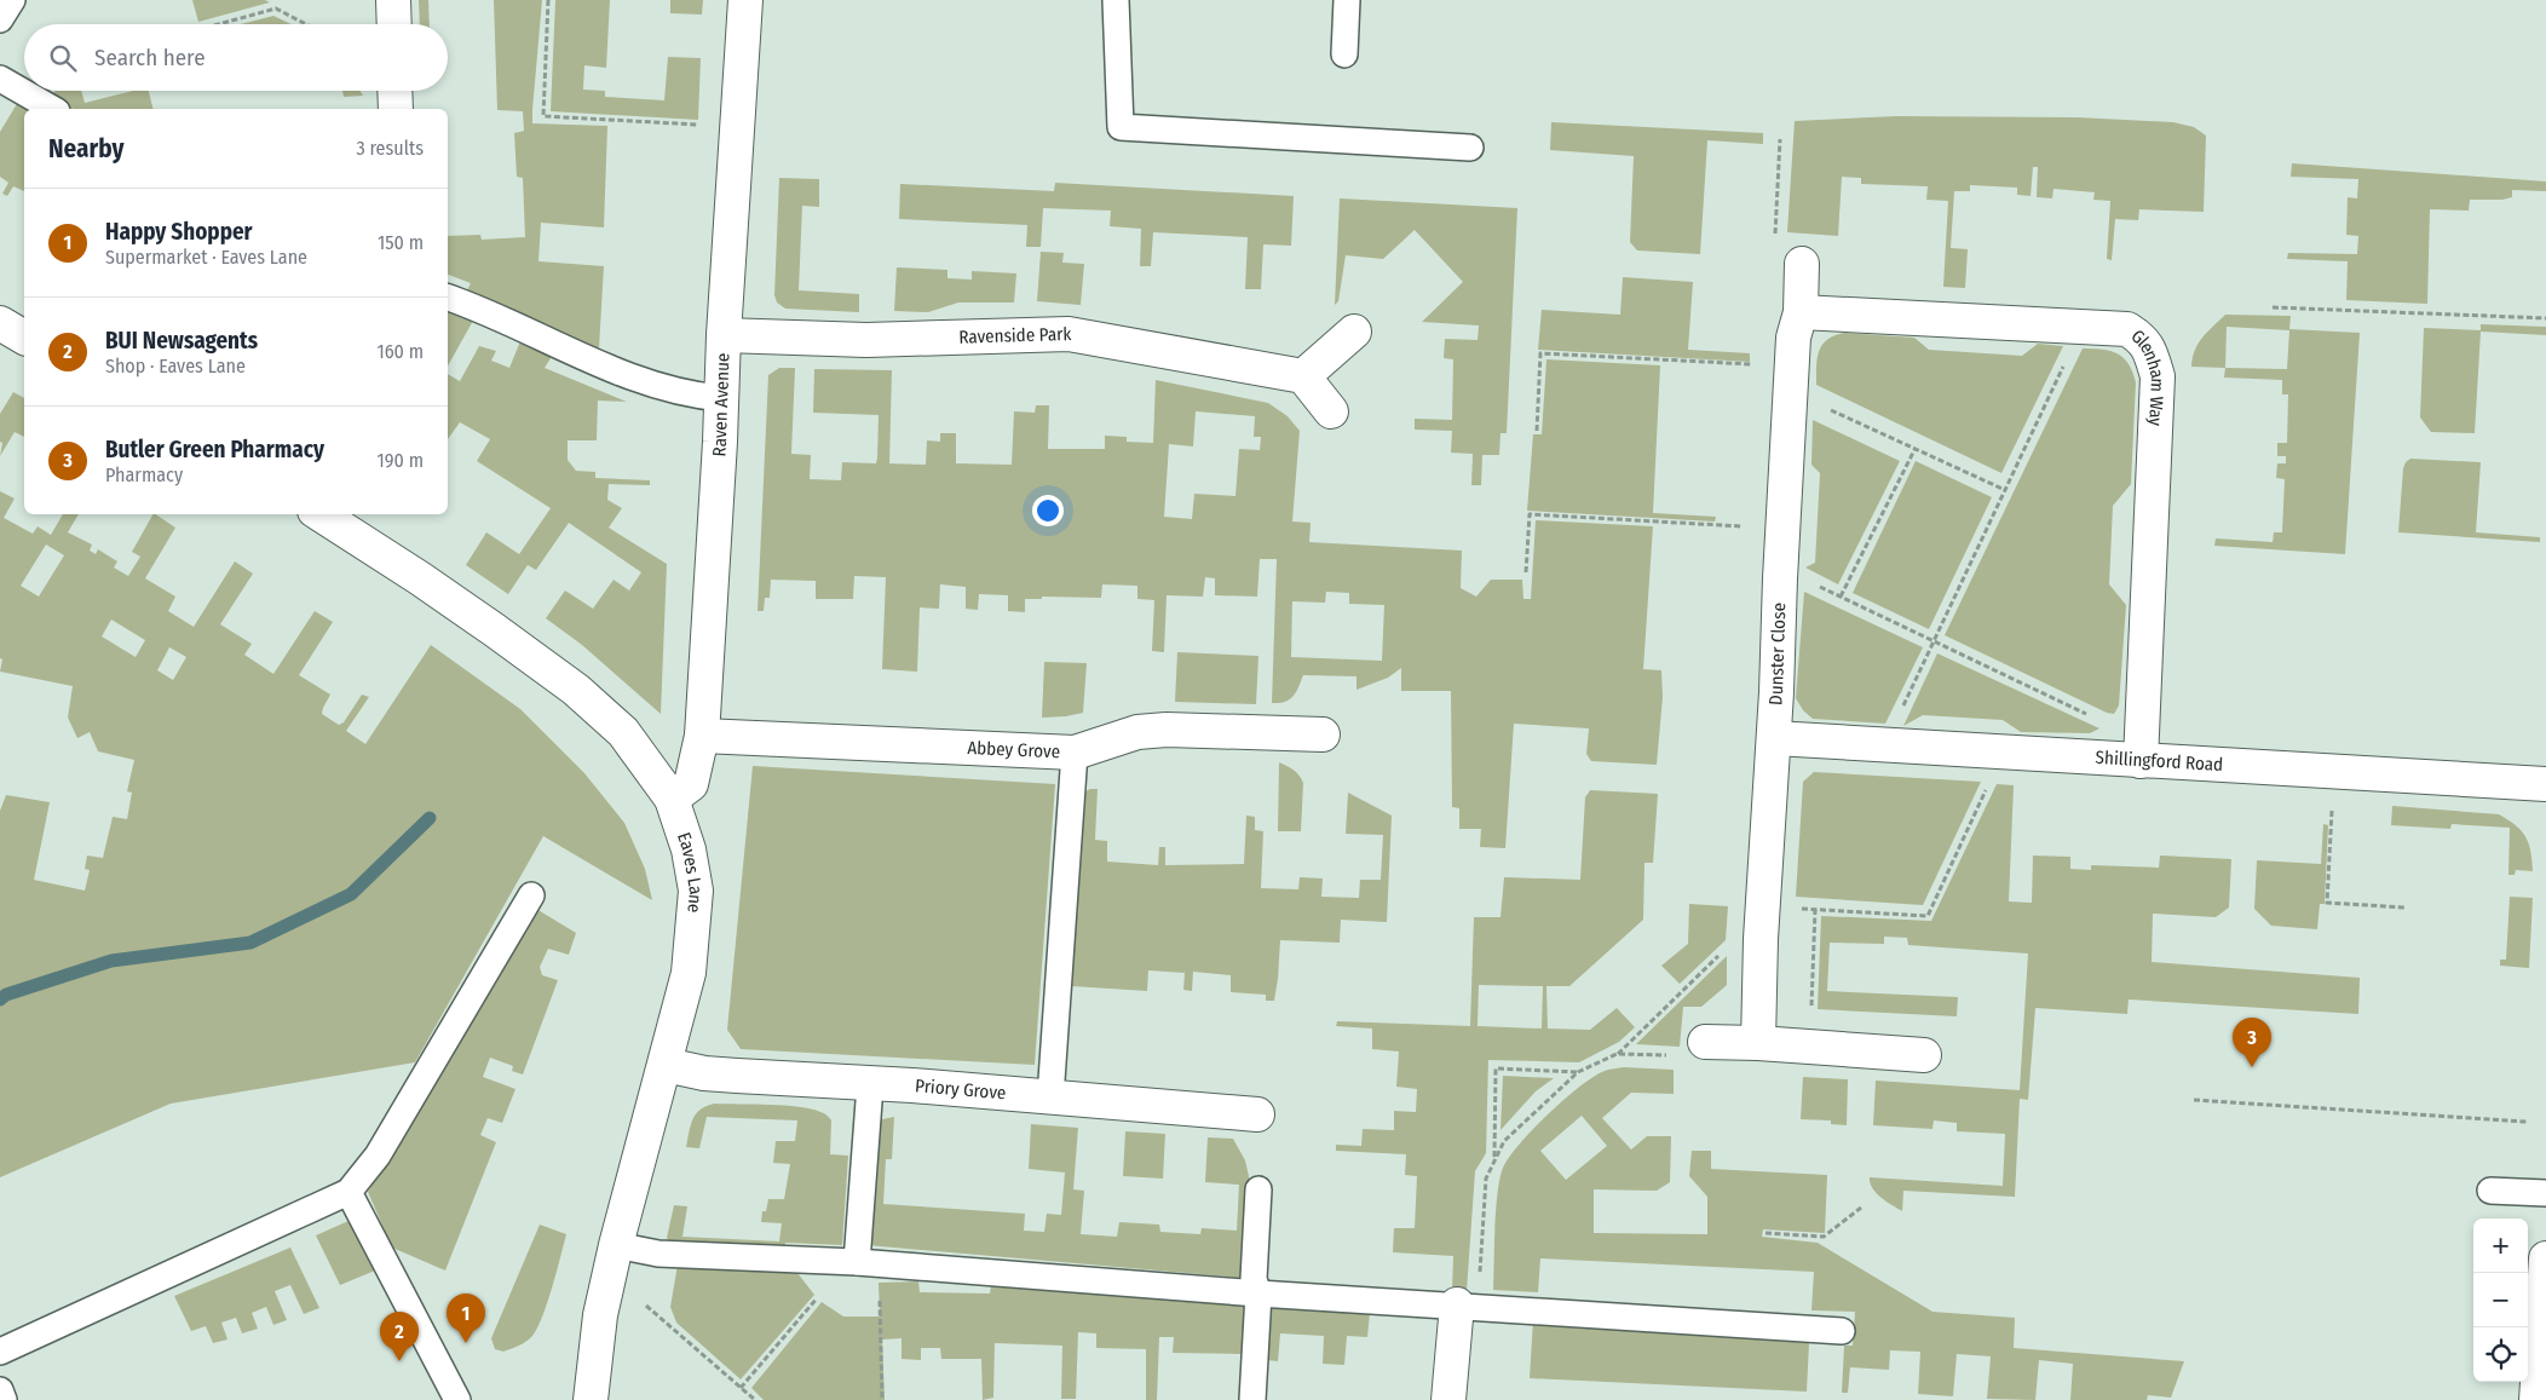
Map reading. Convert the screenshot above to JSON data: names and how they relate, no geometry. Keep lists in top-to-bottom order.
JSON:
{
  "streets": {
    "street": [
      "Ravenside Park",
      "Glenham Way",
      "Raven Avenue",
      "Dunster Close",
      "Abbey Grove",
      "Shillingford Road",
      "Eaves Lane",
      "Priory Grove"
    ]
  },
  "crossings": [
    ["Ravenside Park", "Raven Avenue"],
    ["Glenham Way", "Dunster Close"],
    ["Glenham Way", "Shillingford Road"],
    ["Raven Avenue", "Abbey Grove"],
    ["Raven Avenue", "Eaves Lane"],
    ["Dunster Close", "Shillingford Road"],
    ["Eaves Lane", "Priory Grove"]
  ],
  "page": {
    "search": "Search here",
    "heading": ["Nearby", "3 results"],
    "list": [
      {
        "mark": "1",
        "name": "Happy Shopper",
        "note": "Supermarket · Eaves Lane",
        "value": "150 m"
      },
      {
        "mark": "2",
        "name": "BUI Newsagents",
        "note": "Shop · Eaves Lane",
        "value": "160 m"
      },
      {
        "mark": "3",
        "name": "Butler Green Pharmacy",
        "note": "Pharmacy",
        "value": "190 m"
      }
    ],
    "pins": ["3", "1", "2"],
    "map_buttons": ["+", "−"]
  }
}
